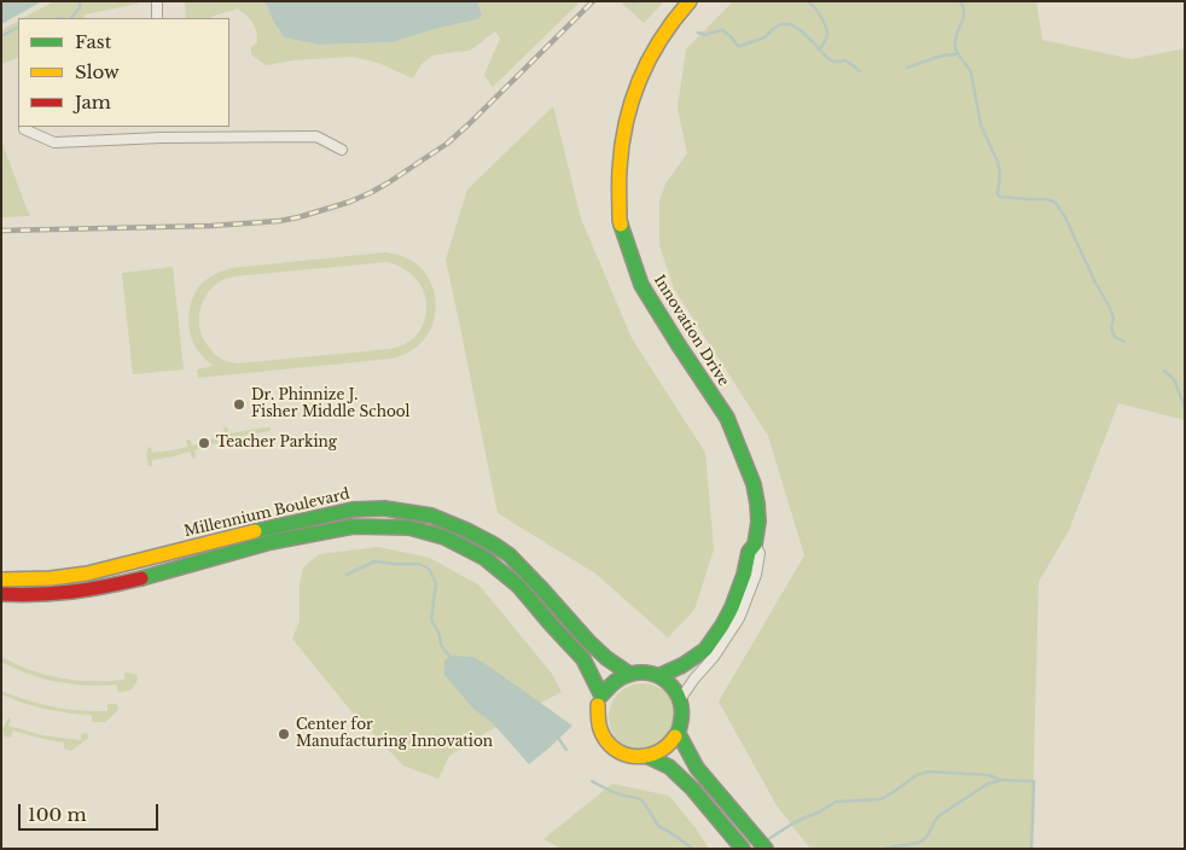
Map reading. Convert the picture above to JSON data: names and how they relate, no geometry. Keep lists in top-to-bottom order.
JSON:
{
  "streets": {
    "street": ["Innovation Drive", "Millennium Boulevard"]
  },
  "crossings": [
    ["Innovation Drive", "Millennium Boulevard"]
  ],
  "places": ["Dr. Phinnize J. Fisher Middle School", "Teacher Parking", "Center for Manufacturing Innovation"],
  "legend": ["Fast", "Slow", "Jam"],
  "scale_bar": "100 m"
}
